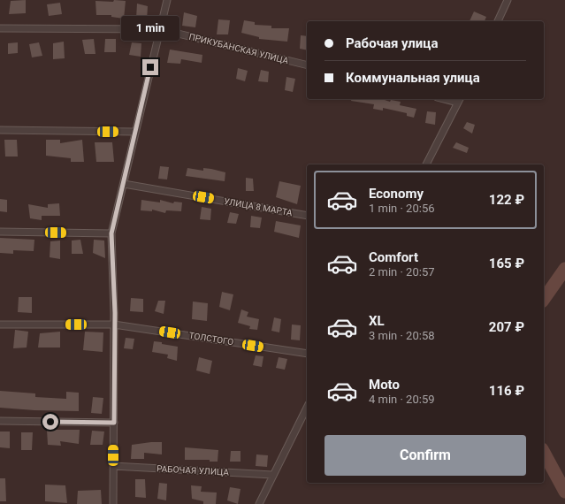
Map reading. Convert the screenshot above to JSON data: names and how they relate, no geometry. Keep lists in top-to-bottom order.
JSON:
{
  "streets": {
    "street": [
      "ПРИКУБАНСКАЯ УЛИЦА",
      "УЛИЦА 8 МАРТА",
      "ТОЛСТОГО",
      "РАБОЧАЯ УЛИЦА"
    ]
  },
  "page": {
    "bubble": "1 min",
    "banner": ["Рабочая улица", "Коммунальная улица"],
    "list": [
      {
        "name": "Economy",
        "note": "1 min · 20:56",
        "value": "122 ₽"
      },
      {
        "name": "Comfort",
        "note": "2 min · 20:57",
        "value": "165 ₽"
      },
      {
        "name": "XL",
        "note": "3 min · 20:58",
        "value": "207 ₽"
      },
      {
        "name": "Moto",
        "note": "4 min · 20:59",
        "value": "116 ₽"
      }
    ],
    "buttons": "Confirm"
  }
}
